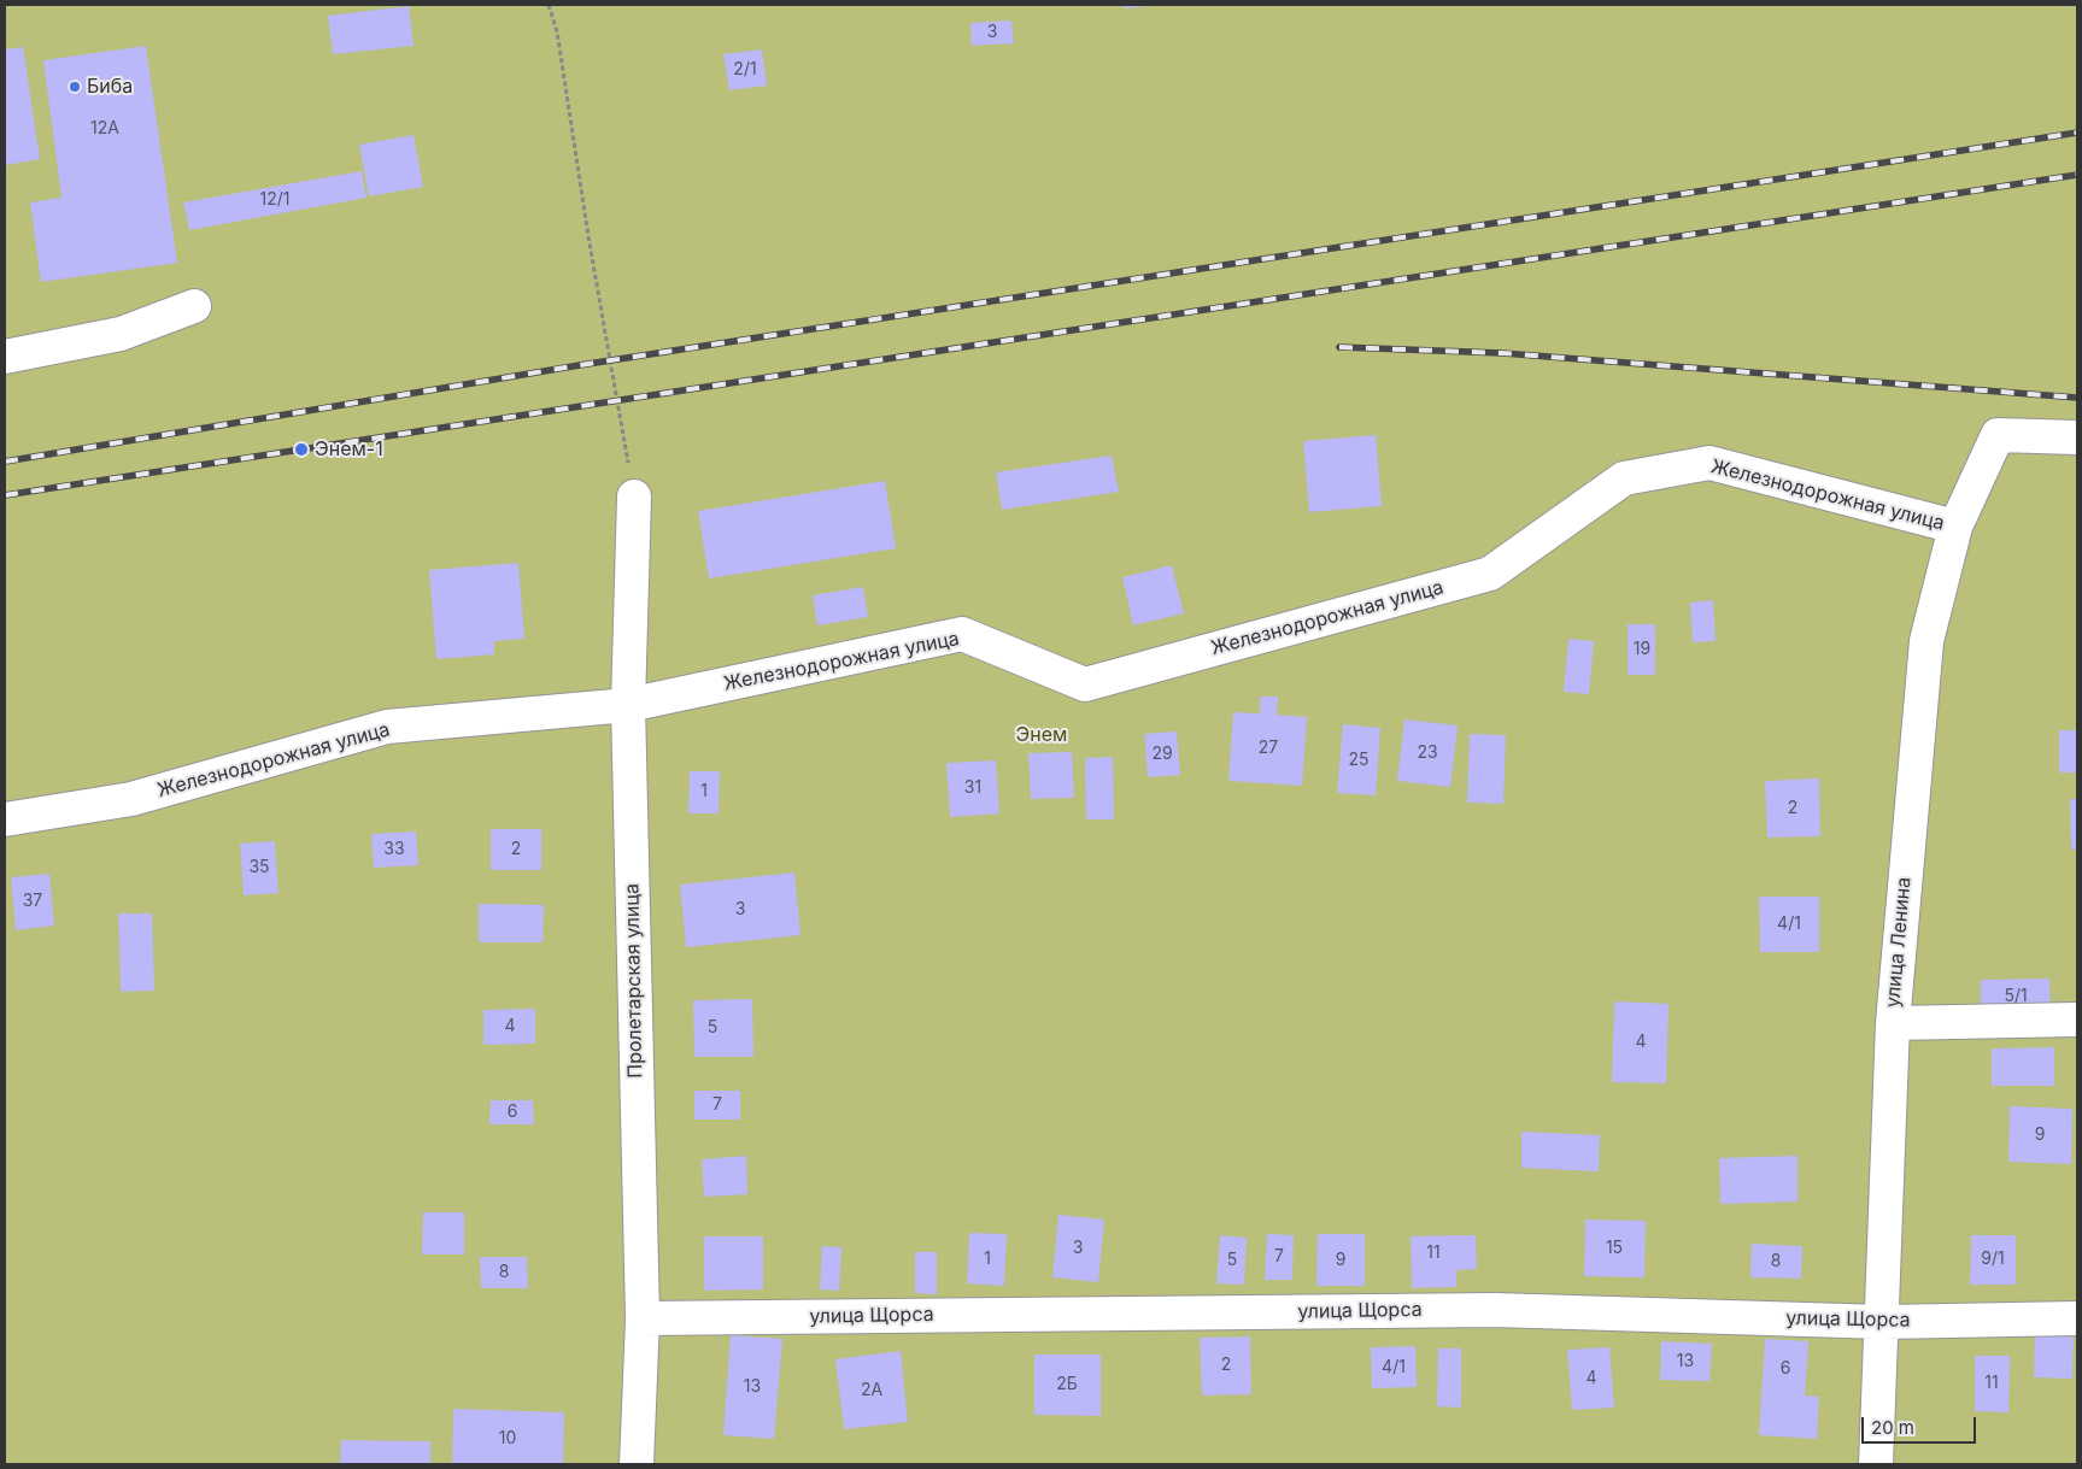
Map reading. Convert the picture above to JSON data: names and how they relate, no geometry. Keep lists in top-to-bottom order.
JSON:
{
  "streets": {
    "street": [
      "Железнодорожная улица",
      "улица Ленина",
      "Пролетарская улица",
      "улица Щорса"
    ]
  },
  "crossings": [
    ["Железнодорожная улица", "улица Ленина"],
    ["Железнодорожная улица", "Пролетарская улица"],
    ["улица Ленина", "улица Щорса"],
    ["Пролетарская улица", "улица Щорса"]
  ],
  "parks": ["Энем"],
  "places": ["Биба", "Энем-1"],
  "house_numbers": [
    "3",
    "2/1",
    "12А",
    "12/1",
    "19",
    "27",
    "23",
    "29",
    "25",
    "31",
    "1",
    "2",
    "33",
    "2",
    "35",
    "37",
    "3",
    "4/1",
    "5/1",
    "4",
    "5",
    "4",
    "7",
    "6",
    "9",
    "3",
    "15",
    "11",
    "7",
    "1",
    "9/1",
    "5",
    "9",
    "8",
    "8",
    "13",
    "2",
    "4/1",
    "6",
    "4",
    "11",
    "2Б",
    "13",
    "2А",
    "10"
  ],
  "scale_bar": "20 m"
}
